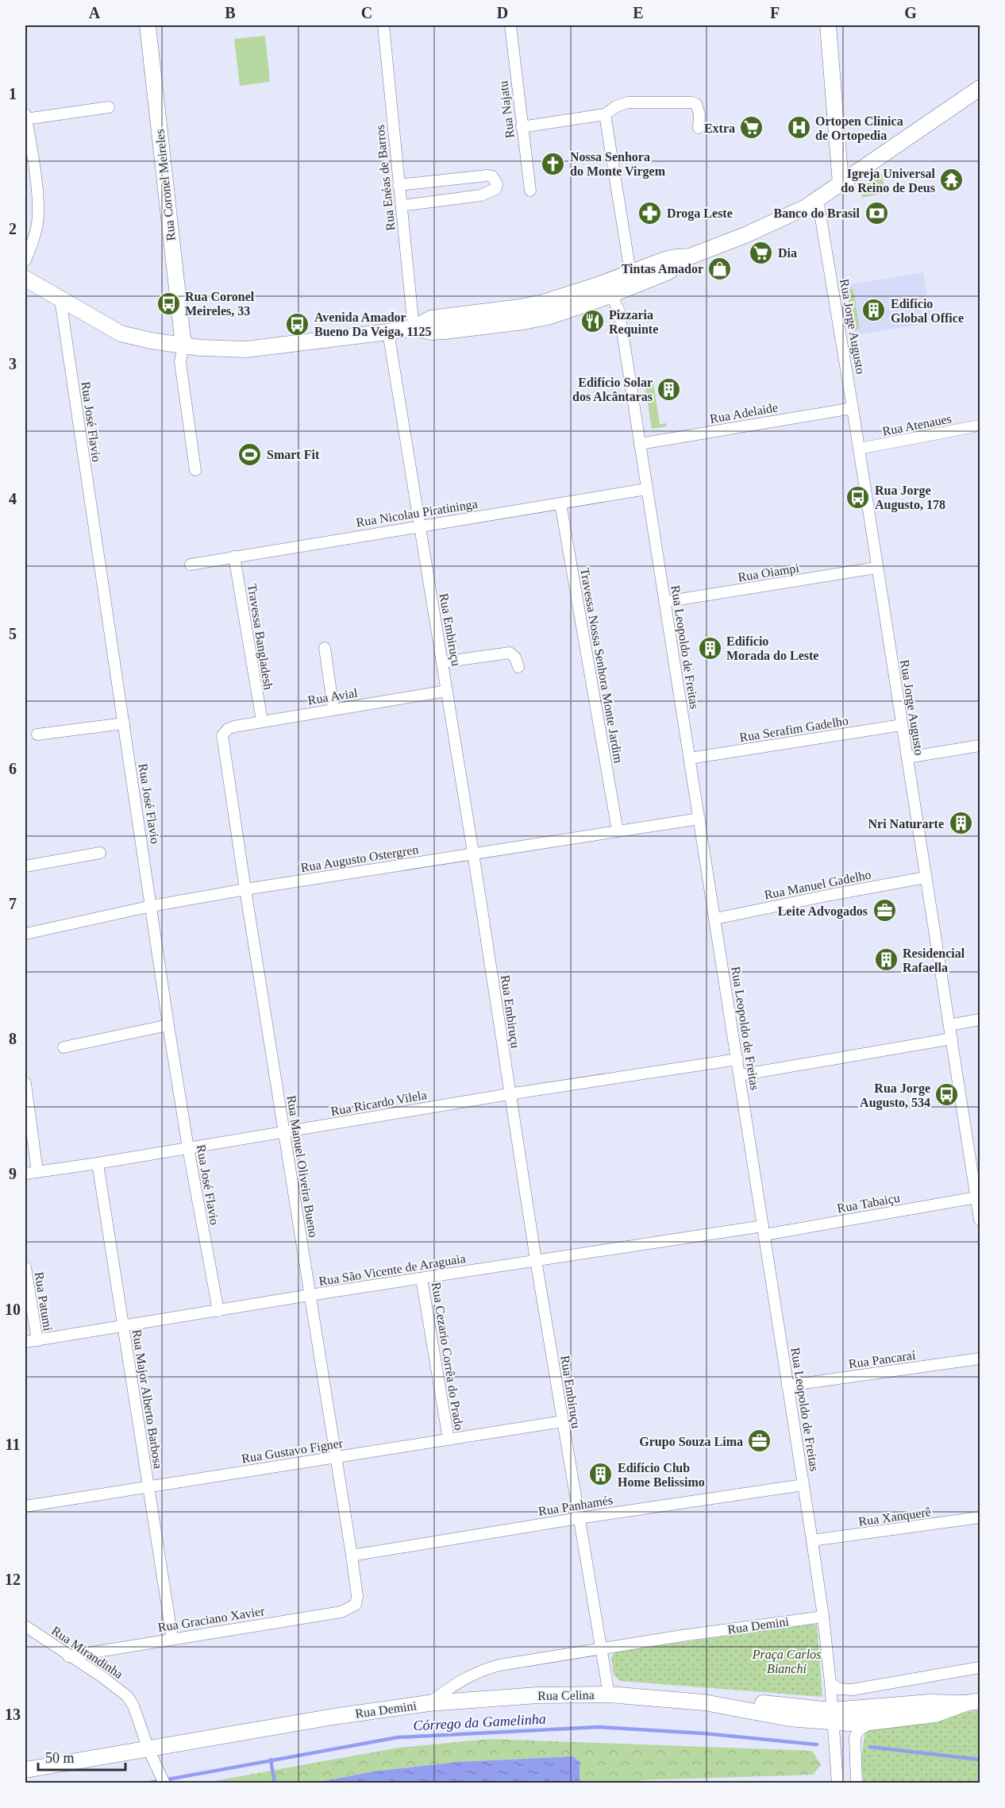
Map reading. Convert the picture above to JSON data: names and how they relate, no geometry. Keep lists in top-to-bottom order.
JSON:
{
  "streets": {
    "street": [
      "Rua Najatu",
      "Rua Enéas de Barros",
      "Rua Coronel Meireles",
      "Rua Jorge Augusto",
      "Rua Adelaide",
      "Rua José Flavio",
      "Rua Atenaues",
      "Rua Nicolau Piratininga",
      "Rua Oiampi",
      "Rua Embiruçu",
      "Travessa Bangladesh",
      "Rua Leopoldo de Freitas",
      "Travessa Nossa Senhora Monte Jardim",
      "Rua Avial",
      "Rua Serafim Gadelho",
      "Rua Augusto Ostergren",
      "Rua Manuel Gadelho",
      "Rua Ricardo Vilela",
      "Rua Manuel Oliveira Bueno",
      "Rua Tabaiçu",
      "Rua São Vicente de Araguaia",
      "Rua Patumi",
      "Rua Cezario Corrêa do Prado",
      "Rua Pancaraí",
      "Rua Major Alberto Barbosa",
      "Rua Gustavo Figner",
      "Rua Panhamés",
      "Rua Xanquerê",
      "Rua Graciano Xavier",
      "Rua Demini",
      "Rua Mirandinha",
      "Rua Celina"
    ]
  },
  "crossings": [
    ["Rua Jorge Augusto", "Rua Adelaide"],
    ["Rua Jorge Augusto", "Rua Atenaues"],
    ["Rua Jorge Augusto", "Rua Oiampi"],
    ["Rua Jorge Augusto", "Rua Serafim Gadelho"],
    ["Rua Jorge Augusto", "Rua Manuel Gadelho"],
    ["Rua Jorge Augusto", "Rua Tabaiçu"],
    ["Rua Adelaide", "Rua Leopoldo de Freitas"],
    ["Rua José Flavio", "Rua Augusto Ostergren"],
    ["Rua José Flavio", "Rua Ricardo Vilela"],
    ["Rua José Flavio", "Rua São Vicente de Araguaia"],
    ["Rua Nicolau Piratininga", "Rua Embiruçu"],
    ["Rua Nicolau Piratininga", "Travessa Bangladesh"],
    ["Rua Nicolau Piratininga", "Rua Leopoldo de Freitas"],
    ["Rua Nicolau Piratininga", "Travessa Nossa Senhora Monte Jardim"],
    ["Rua Oiampi", "Rua Leopoldo de Freitas"],
    ["Rua Embiruçu", "Rua Avial"],
    ["Rua Embiruçu", "Rua Augusto Ostergren"],
    ["Rua Embiruçu", "Rua Ricardo Vilela"],
    ["Rua Embiruçu", "Rua São Vicente de Araguaia"],
    ["Rua Embiruçu", "Rua Gustavo Figner"],
    ["Rua Embiruçu", "Rua Panhamés"],
    ["Rua Embiruçu", "Rua Demini"],
    ["Rua Embiruçu", "Rua Celina"],
    ["Travessa Bangladesh", "Rua Avial"],
    ["Rua Leopoldo de Freitas", "Rua Serafim Gadelho"],
    ["Rua Leopoldo de Freitas", "Rua Augusto Ostergren"],
    ["Rua Leopoldo de Freitas", "Rua Manuel Gadelho"],
    ["Rua Leopoldo de Freitas", "Rua Ricardo Vilela"],
    ["Rua Leopoldo de Freitas", "Rua Tabaiçu"],
    ["Rua Leopoldo de Freitas", "Rua São Vicente de Araguaia"],
    ["Rua Leopoldo de Freitas", "Rua Pancaraí"],
    ["Rua Leopoldo de Freitas", "Rua Panhamés"],
    ["Rua Leopoldo de Freitas", "Rua Xanquerê"],
    ["Rua Leopoldo de Freitas", "Rua Demini"],
    ["Rua Leopoldo de Freitas", "Rua Celina"],
    ["Travessa Nossa Senhora Monte Jardim", "Rua Augusto Ostergren"],
    ["Rua Avial", "Rua Manuel Oliveira Bueno"],
    ["Rua Augusto Ostergren", "Rua Manuel Oliveira Bueno"],
    ["Rua Ricardo Vilela", "Rua Manuel Oliveira Bueno"],
    ["Rua Ricardo Vilela", "Rua Major Alberto Barbosa"],
    ["Rua Manuel Oliveira Bueno", "Rua São Vicente de Araguaia"],
    ["Rua Manuel Oliveira Bueno", "Rua Gustavo Figner"],
    ["Rua Manuel Oliveira Bueno", "Rua Panhamés"],
    ["Rua Manuel Oliveira Bueno", "Rua Graciano Xavier"],
    ["Rua Tabaiçu", "Rua São Vicente de Araguaia"],
    ["Rua São Vicente de Araguaia", "Rua Patumi"],
    ["Rua São Vicente de Araguaia", "Rua Cezario Corrêa do Prado"],
    ["Rua São Vicente de Araguaia", "Rua Major Alberto Barbosa"],
    ["Rua Cezario Corrêa do Prado", "Rua Gustavo Figner"],
    ["Rua Major Alberto Barbosa", "Rua Gustavo Figner"],
    ["Rua Major Alberto Barbosa", "Rua Graciano Xavier"],
    ["Rua Graciano Xavier", "Rua Mirandinha"],
    ["Rua Demini", "Rua Mirandinha"],
    ["Rua Demini", "Rua Celina"]
  ],
  "water": ["Córrego da Gamelinha"],
  "parks": ["Praça Carlos Bianchi"],
  "places": {
    "supermarket": ["Extra", "Dia"],
    "hospital": ["Ortopen Clinica de Ortopedia"],
    "church": ["Nossa Senhora do Monte Virgem"],
    "temple": ["Igreja Universal do Reino de Deus"],
    "pharmacy": ["Droga Leste"],
    "bank": ["Banco do Brasil"],
    "shop": ["Tintas Amador"],
    "bus stop": [
      "Rua Coronel Meireles, 33",
      "Avenida Amador Bueno Da Veiga, 1125",
      "Rua Jorge Augusto, 178",
      "Rua Jorge Augusto, 534"
    ],
    "building": [
      "Edifício Global Office",
      "Edifício Solar dos Alcântaras",
      "Edifício Morada do Leste",
      "Nri Naturarte",
      "Residencial Rafaella",
      "Edifício Club Home Belissimo"
    ],
    "restaurant": ["Pizzaria Requinte"],
    "sports": ["Smart Fit"],
    "office": ["Leite Advogados", "Grupo Souza Lima"]
  },
  "scale_bar": "50 m",
  "grid": {
    "columns": [
      "A",
      "B",
      "C",
      "D",
      "E",
      "F",
      "G"
    ],
    "rows": [
      "1",
      "2",
      "3",
      "4",
      "5",
      "6",
      "7",
      "8",
      "9",
      "10",
      "11",
      "12",
      "13"
    ]
  }
}
